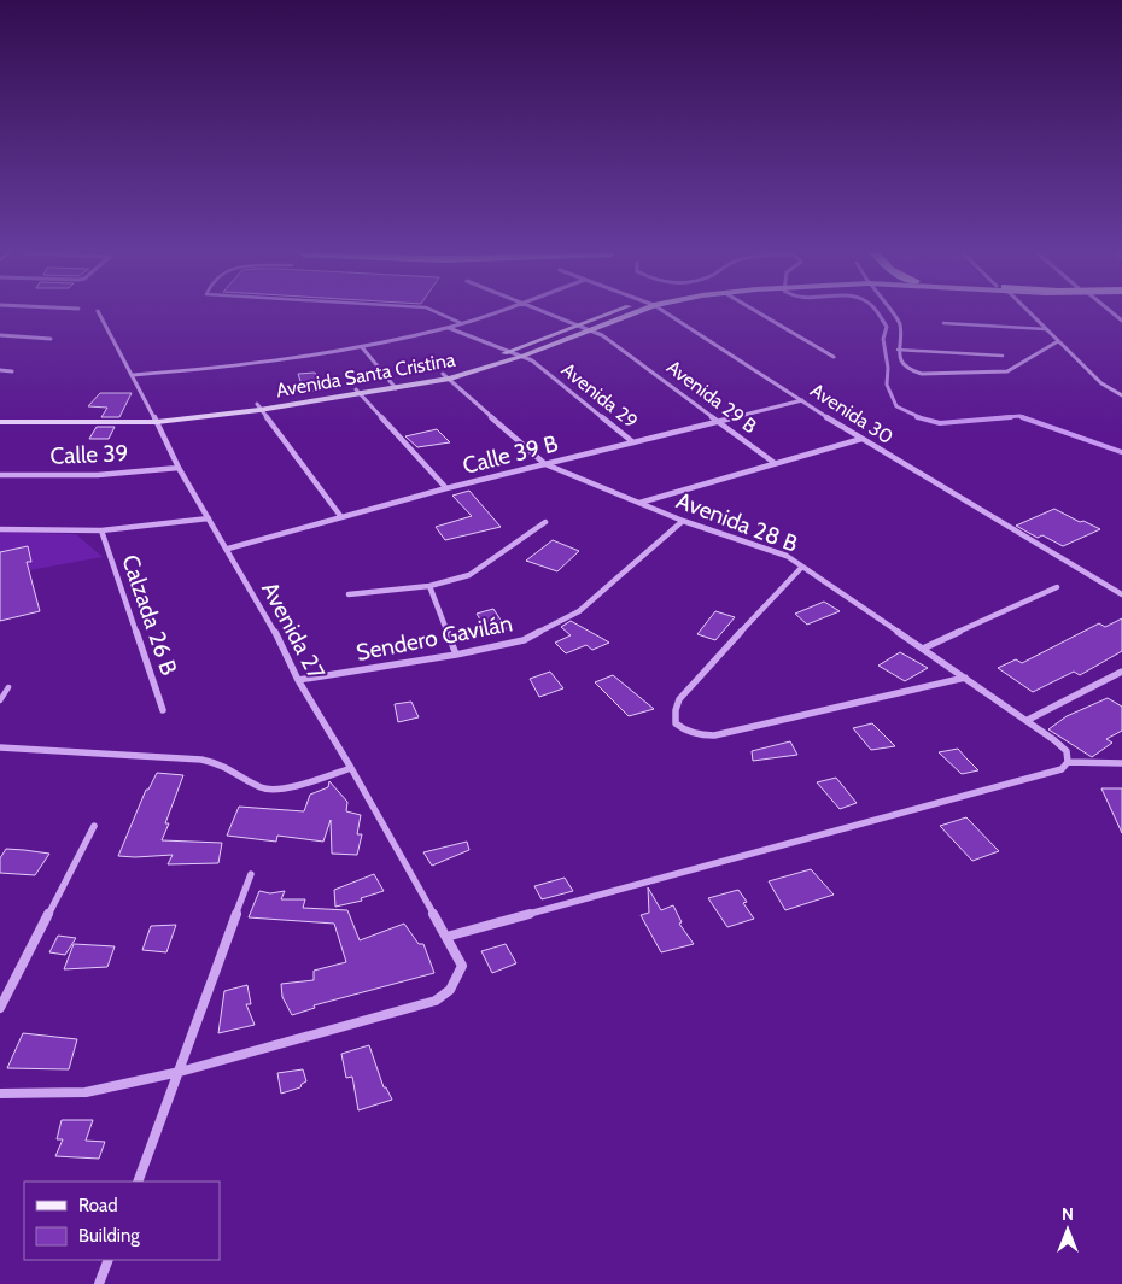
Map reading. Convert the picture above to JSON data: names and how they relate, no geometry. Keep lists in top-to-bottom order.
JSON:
{
  "streets": {
    "street": [
      "Avenida Santa Cristina",
      "Avenida 29",
      "Avenida 29 B",
      "Avenida 30",
      "Calle 39",
      "Calle 39 B",
      "Avenida 28 B",
      "Calzada 26 B",
      "Avenida 27",
      "Sendero Gavilán"
    ]
  },
  "crossings": [
    ["Avenida Santa Cristina", "Avenida 29"],
    ["Avenida Santa Cristina", "Avenida 29 B"],
    ["Avenida Santa Cristina", "Avenida 28 B"],
    ["Avenida Santa Cristina", "Avenida 27"],
    ["Avenida 29", "Calle 39 B"],
    ["Avenida 29 B", "Calle 39 B"],
    ["Avenida 30", "Calle 39 B"],
    ["Calle 39", "Avenida 27"],
    ["Calle 39 B", "Avenida 28 B"],
    ["Calle 39 B", "Avenida 27"],
    ["Avenida 28 B", "Sendero Gavilán"],
    ["Avenida 27", "Sendero Gavilán"]
  ],
  "legend": ["Road", "Building"],
  "north": "top"
}
